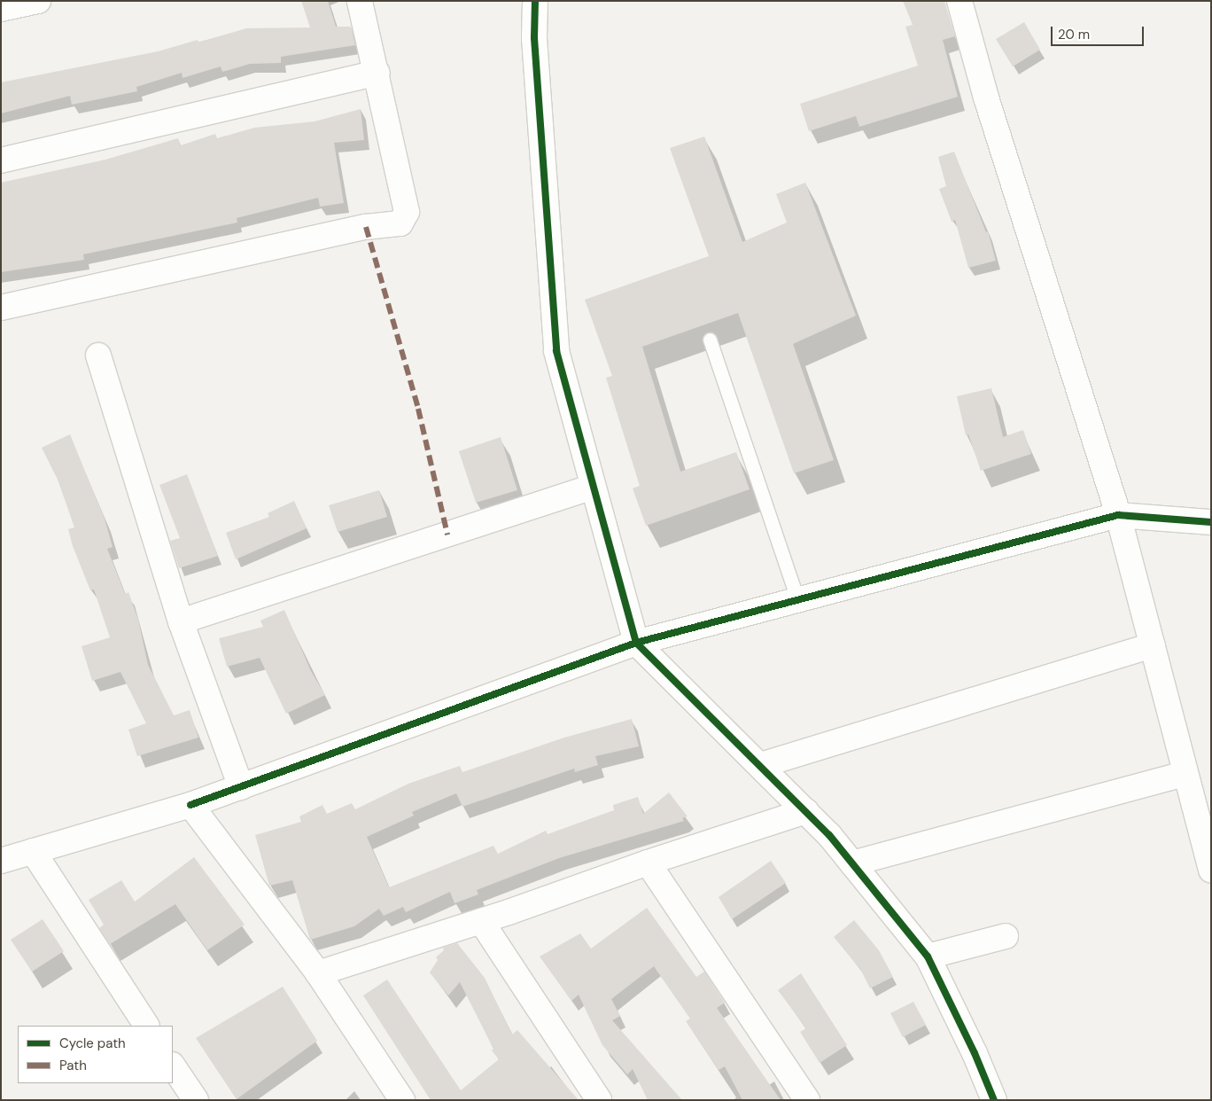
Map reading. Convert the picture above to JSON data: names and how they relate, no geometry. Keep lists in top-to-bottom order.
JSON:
{
  "legend": ["Cycle path", "Path"],
  "scale_bar": "20 m"
}
